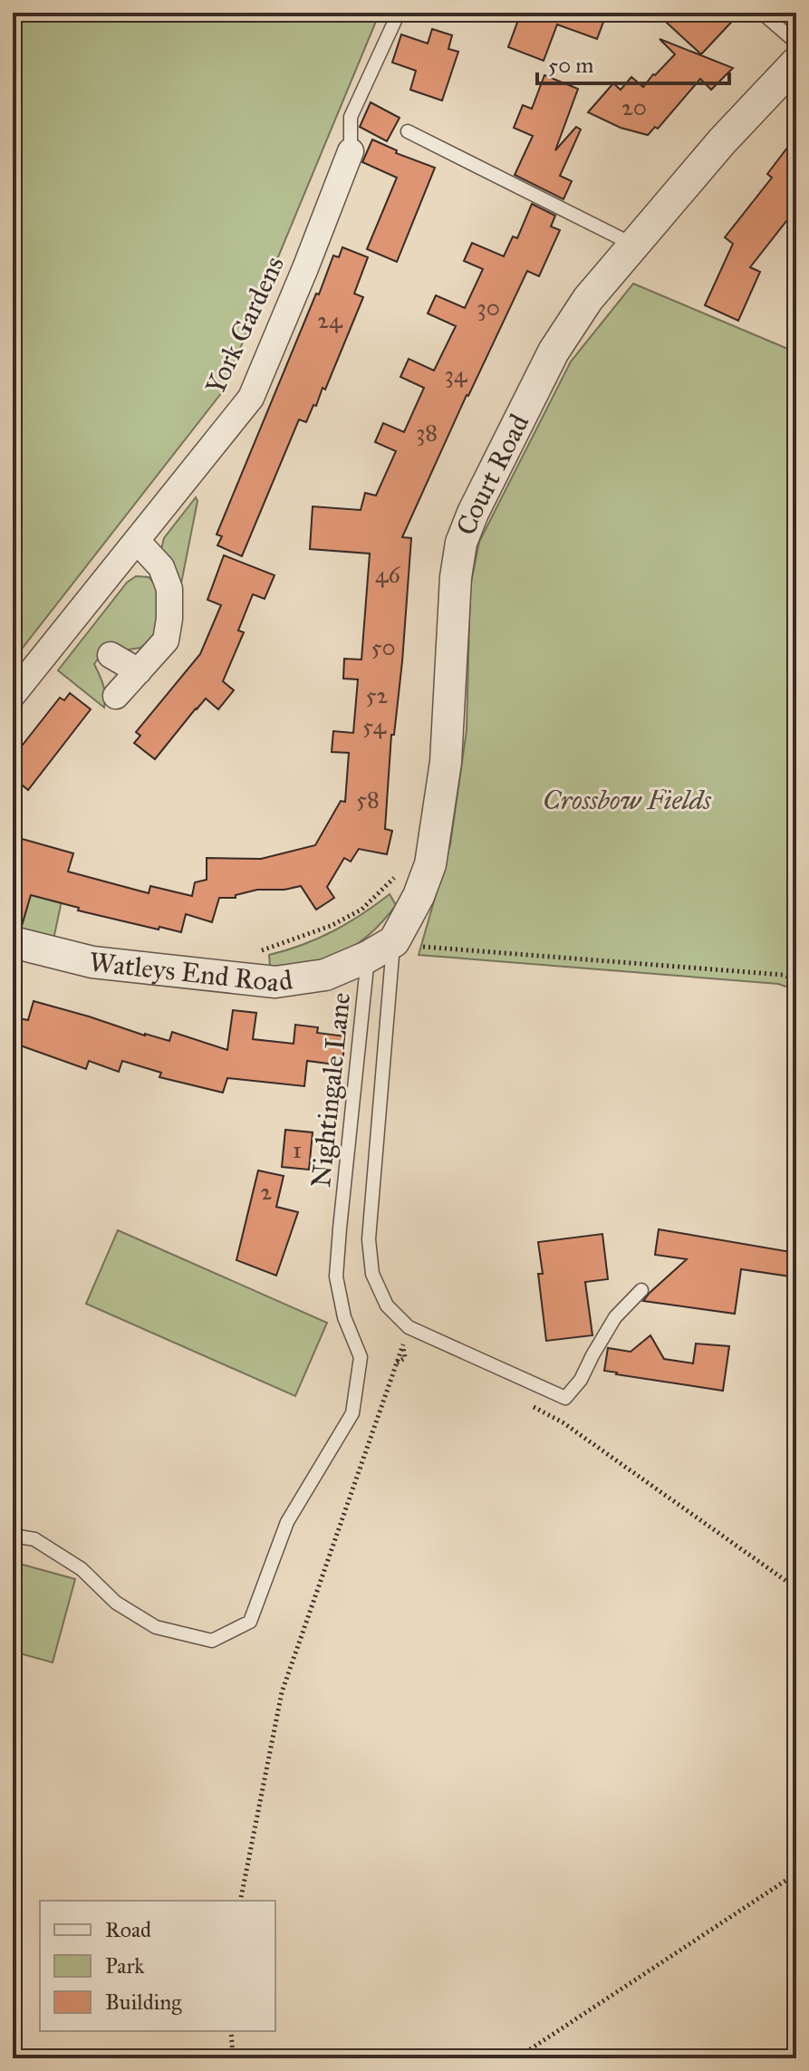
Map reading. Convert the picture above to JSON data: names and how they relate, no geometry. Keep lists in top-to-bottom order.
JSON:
{
  "streets": {
    "street": ["York Gardens", "Court Road", "Watleys End Road"],
    "lane": ["Nightingale Lane"]
  },
  "crossings": [
    ["Court Road", "Watleys End Road"],
    ["Court Road", "Nightingale Lane"],
    ["Watleys End Road", "Nightingale Lane"]
  ],
  "parks": ["Crossbow Fields"],
  "house_numbers": [
    "20",
    "30",
    "24",
    "34",
    "38",
    "46",
    "50",
    "52",
    "54",
    "58",
    "1",
    "2"
  ],
  "legend": ["Road", "Park", "Building"],
  "scale_bar": "50 m"
}
